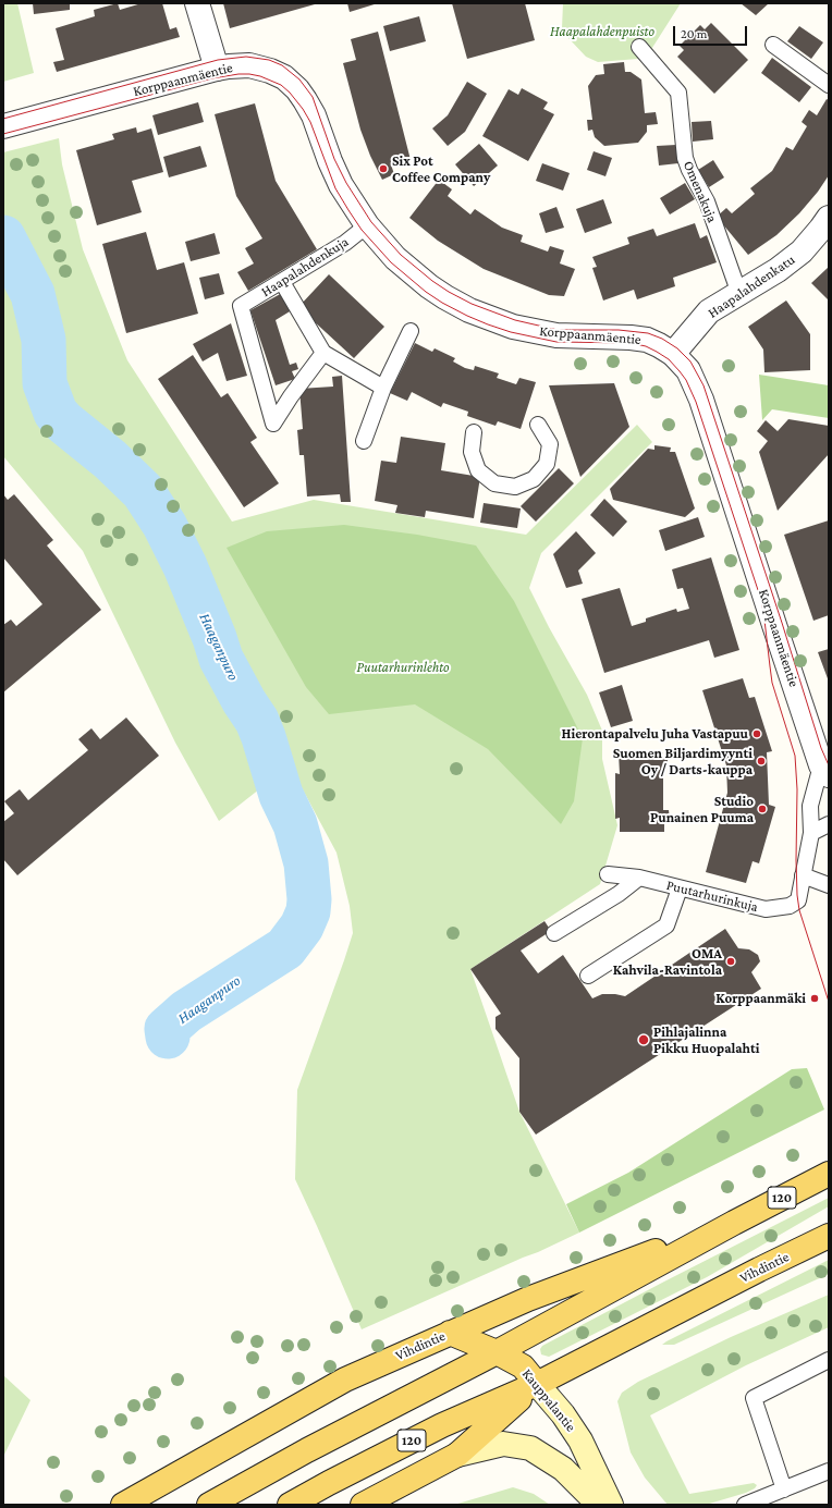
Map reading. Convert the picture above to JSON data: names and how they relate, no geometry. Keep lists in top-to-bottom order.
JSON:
{
  "streets": {
    "main road": ["120", "Vihdintie", "Kauppalantie"],
    "street": ["Korppaanmäentie", "Haapalahdenkatu"],
    "lane": ["Omenakuja", "Haapalahdenkuja", "Puutarhurinkuja"]
  },
  "crossings": [
    ["Korppaanmäentie", "Haapalahdenkuja"],
    ["Korppaanmäentie", "Haapalahdenkatu"],
    ["Korppaanmäentie", "Puutarhurinkuja"],
    ["Omenakuja", "Haapalahdenkatu"],
    ["Vihdintie", "Kauppalantie"]
  ],
  "water": ["Haaganpuro"],
  "parks": ["Haapalahdenpuisto", "Puutarhurinlehto"],
  "places": [
    "Six Pot Coffee Company",
    "Hierontapalvelu Juha Vastapuu",
    "Suomen Biljardimyynti Oy / Darts-kauppa",
    "Studio Punainen Puuma",
    "OMA Kahvila-Ravintola",
    "Korppaanmäki",
    "Pihlajalinna Pikku Huopalahti"
  ],
  "scale_bar": "20 m"
}
